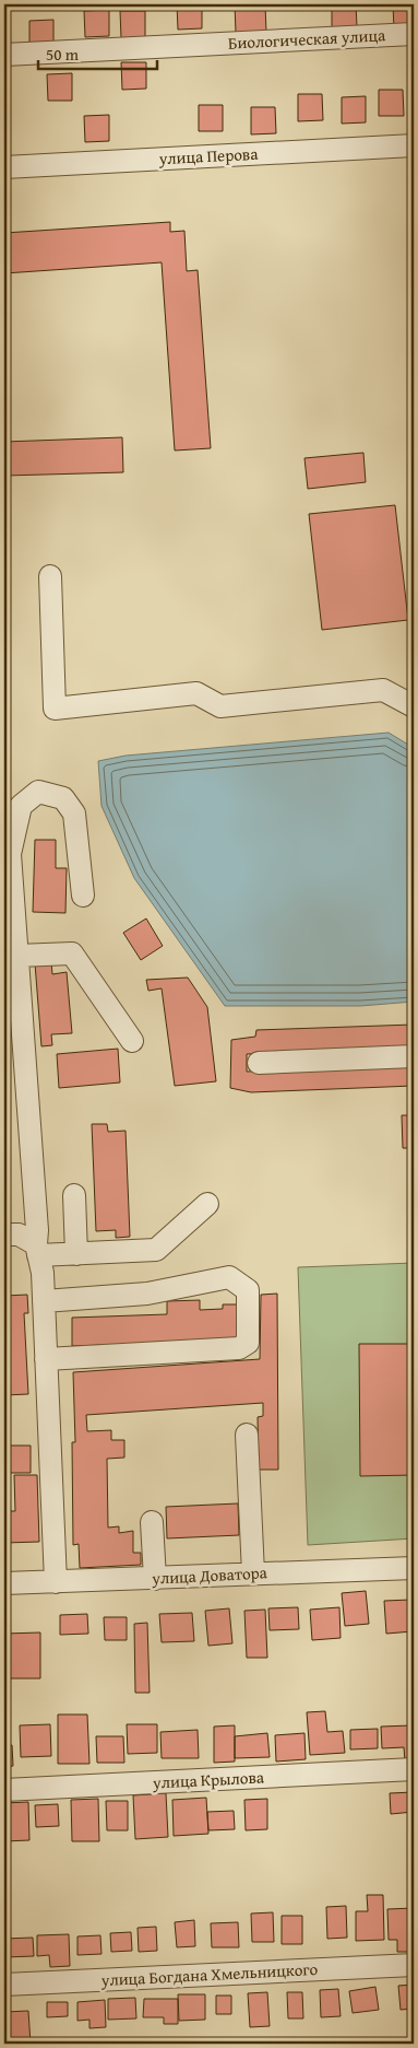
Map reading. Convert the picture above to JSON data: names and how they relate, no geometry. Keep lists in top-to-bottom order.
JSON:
{
  "streets": {
    "street": [
      "Биологическая улица",
      "улица Перова",
      "улица Доватора",
      "улица Крылова",
      "улица Богдана Хмельницкого"
    ]
  },
  "scale_bar": "50 m"
}
